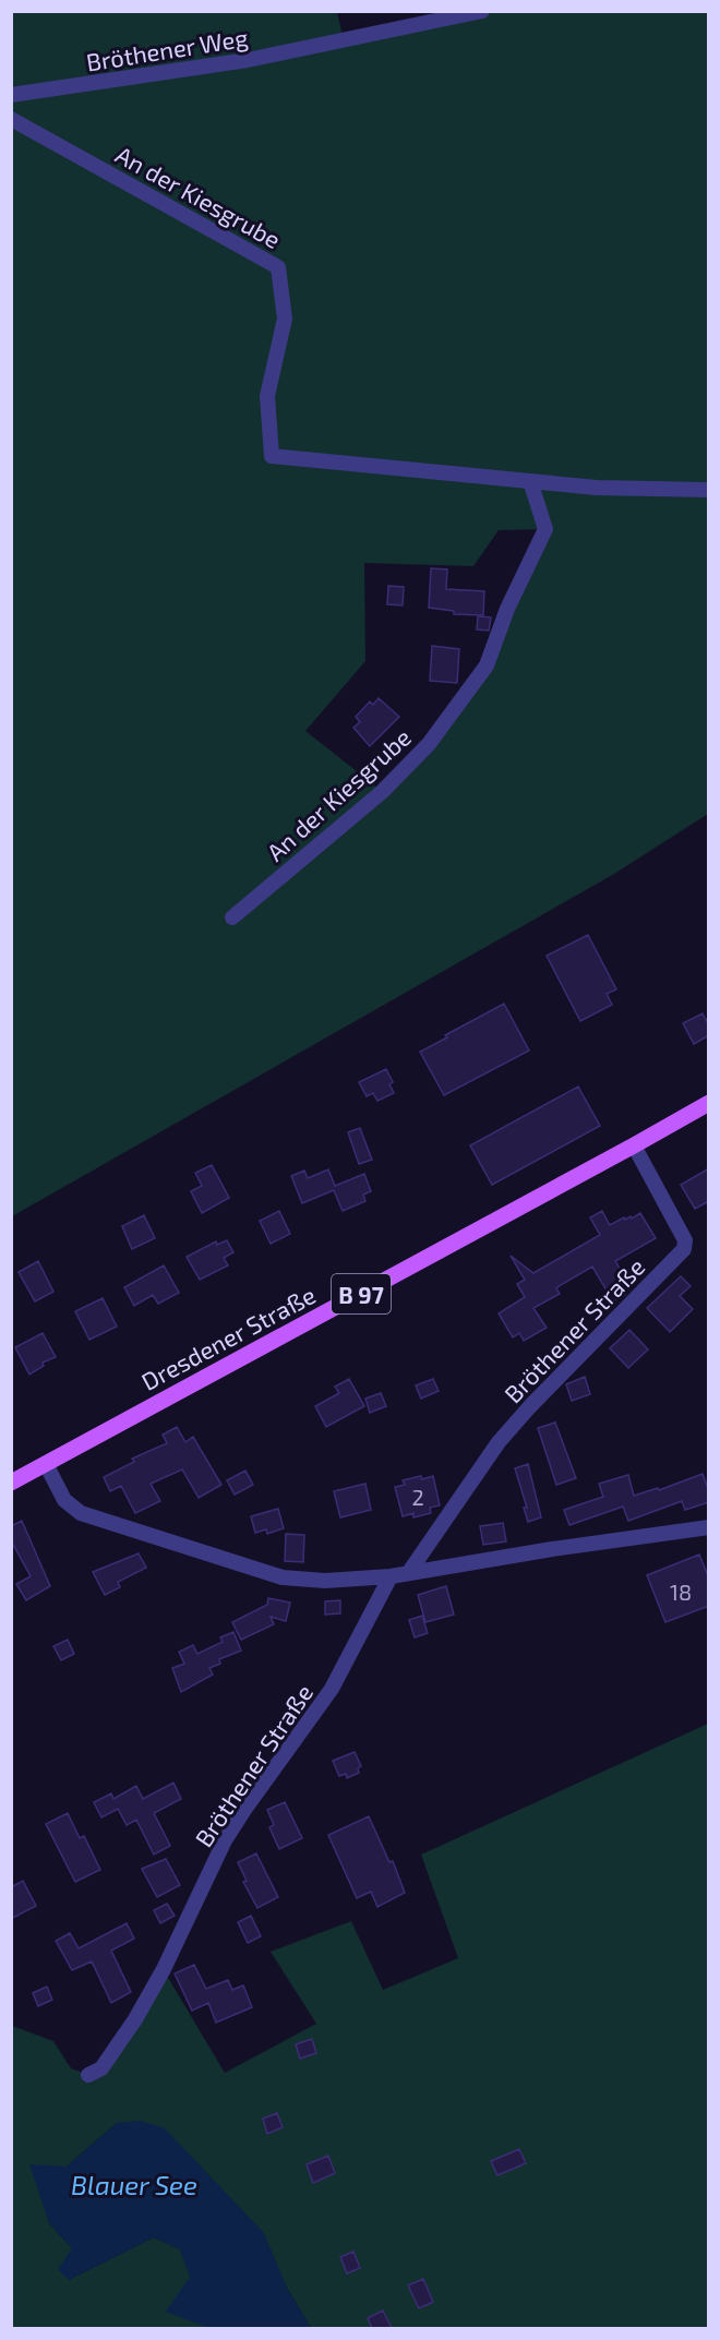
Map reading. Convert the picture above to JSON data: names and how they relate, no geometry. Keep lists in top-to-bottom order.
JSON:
{
  "streets": {
    "main road": ["B 97", "Dresdener Straße"],
    "street": ["Bröthener Weg", "An der Kiesgrube", "Bröthener Straße"]
  },
  "crossings": [
    ["Bröthener Straße", "Dresdener Straße"]
  ],
  "water": ["Blauer See"],
  "house_numbers": ["2", "18"]
}
